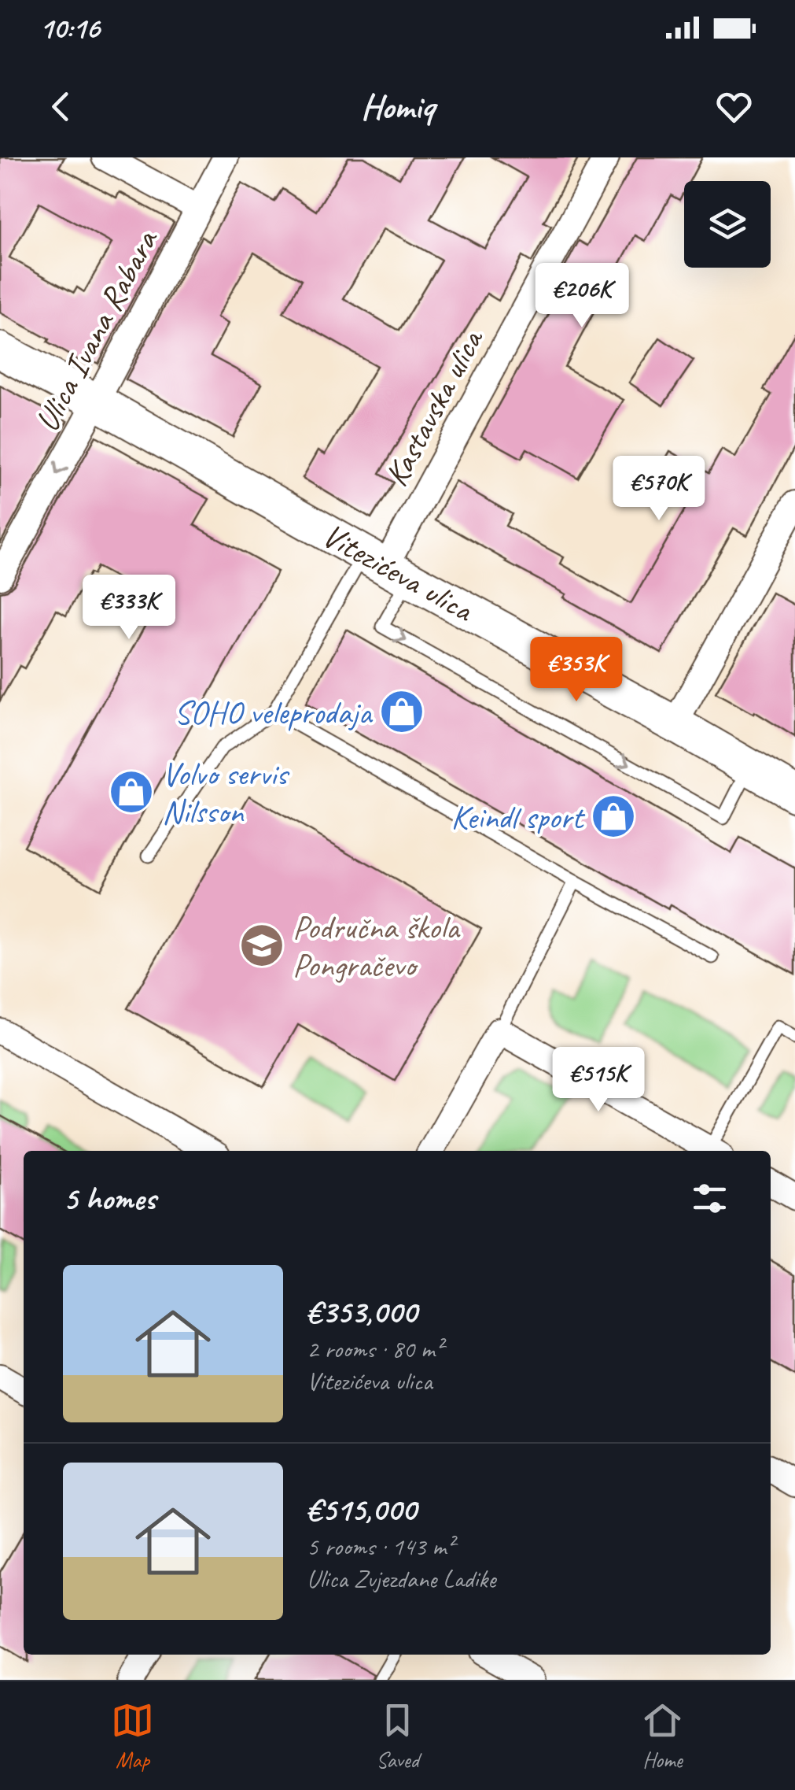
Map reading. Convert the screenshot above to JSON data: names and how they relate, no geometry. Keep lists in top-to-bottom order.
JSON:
{
  "streets": {
    "street": ["Ulica Ivana Rabara", "Kastavska ulica", "Vitezićeva ulica"]
  },
  "crossings": [
    ["Ulica Ivana Rabara", "Vitezićeva ulica"],
    ["Kastavska ulica", "Vitezićeva ulica"]
  ],
  "one_way": ["Ulica Ivana Rabara"],
  "places": {
    "shop": ["SOHO veleprodaja", "Volvo servis Nilsson", "Keindl sport"],
    "school or university": ["Područna škola Pongračevo"]
  },
  "page": {
    "status": "10:16",
    "header": "Homiq",
    "price": [
      "€206K",
      "€570K",
      "€333K",
      "€353K",
      "€515K"
    ],
    "heading": "5 homes",
    "list": [
      {
        "name": "€353,000",
        "note": "2 rooms · 80 m² · Vitezićeva ulica"
      },
      {
        "name": "€515,000",
        "note": "5 rooms · 143 m² · Ulica Zvjezdane Ladike"
      }
    ],
    "tabs": ["Map", "Saved", "Home"]
  }
}
